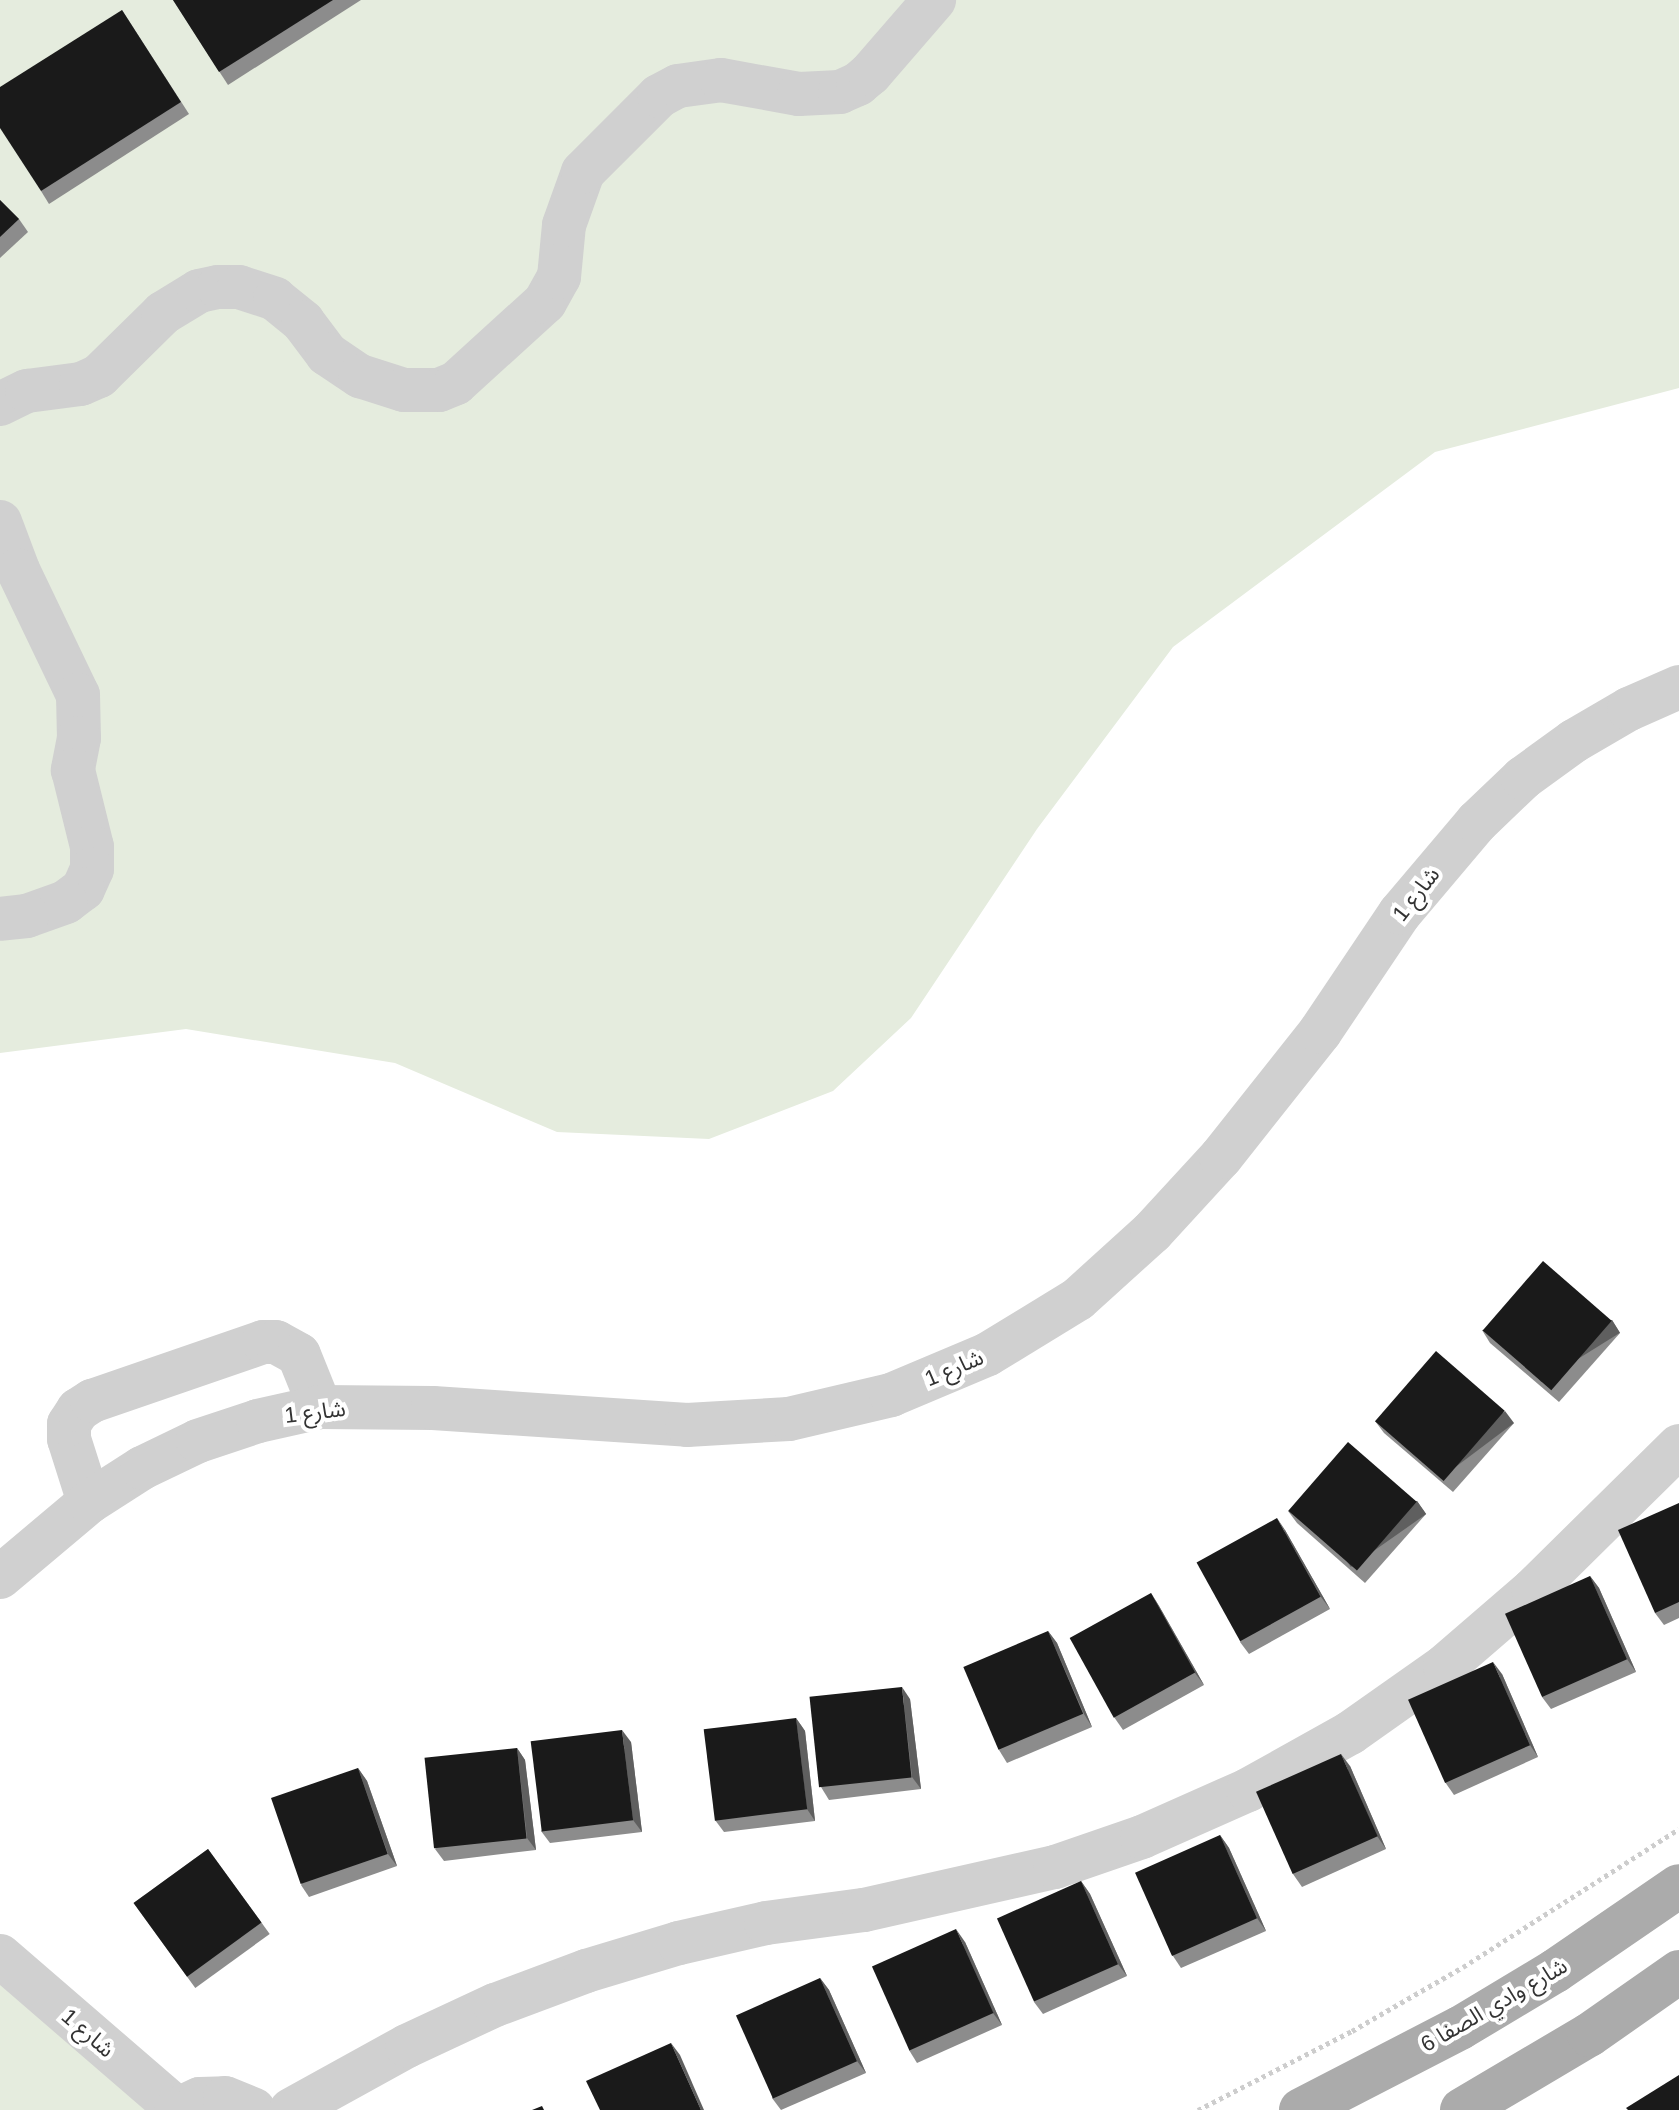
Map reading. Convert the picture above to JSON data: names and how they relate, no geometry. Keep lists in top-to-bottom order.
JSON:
{
  "streets": {
    "main road": ["شارع وادي الصفا 6"],
    "street": ["شارع 1"]
  }
}
